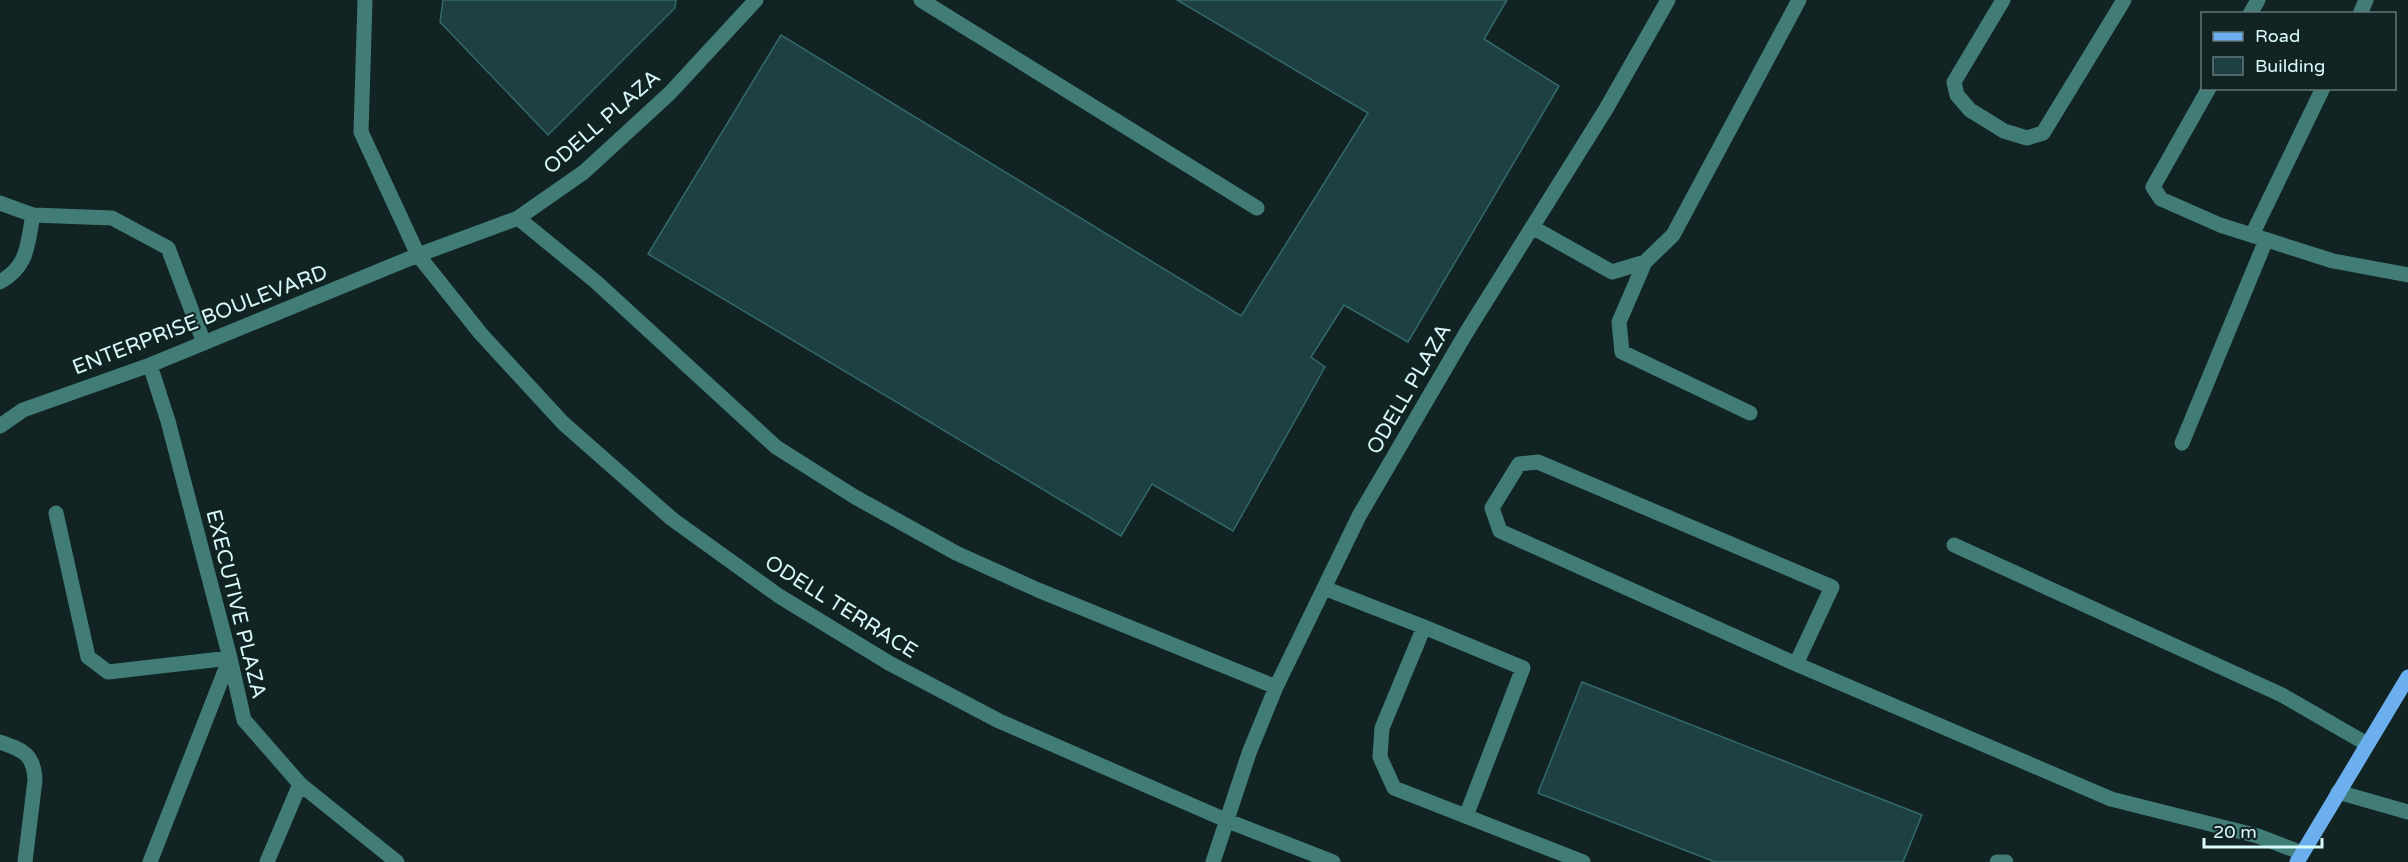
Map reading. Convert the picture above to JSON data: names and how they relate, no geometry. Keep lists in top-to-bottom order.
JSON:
{
  "streets": {
    "street": [
      "ODELL PLAZA",
      "ENTERPRISE BOULEVARD",
      "EXECUTIVE PLAZA",
      "ODELL TERRACE"
    ]
  },
  "crossings": [
    ["ODELL PLAZA", "ENTERPRISE BOULEVARD"],
    ["ODELL PLAZA", "ODELL TERRACE"],
    ["ENTERPRISE BOULEVARD", "EXECUTIVE PLAZA"],
    ["ENTERPRISE BOULEVARD", "ODELL TERRACE"]
  ],
  "legend": ["Road", "Building"],
  "scale_bar": "20 m"
}
